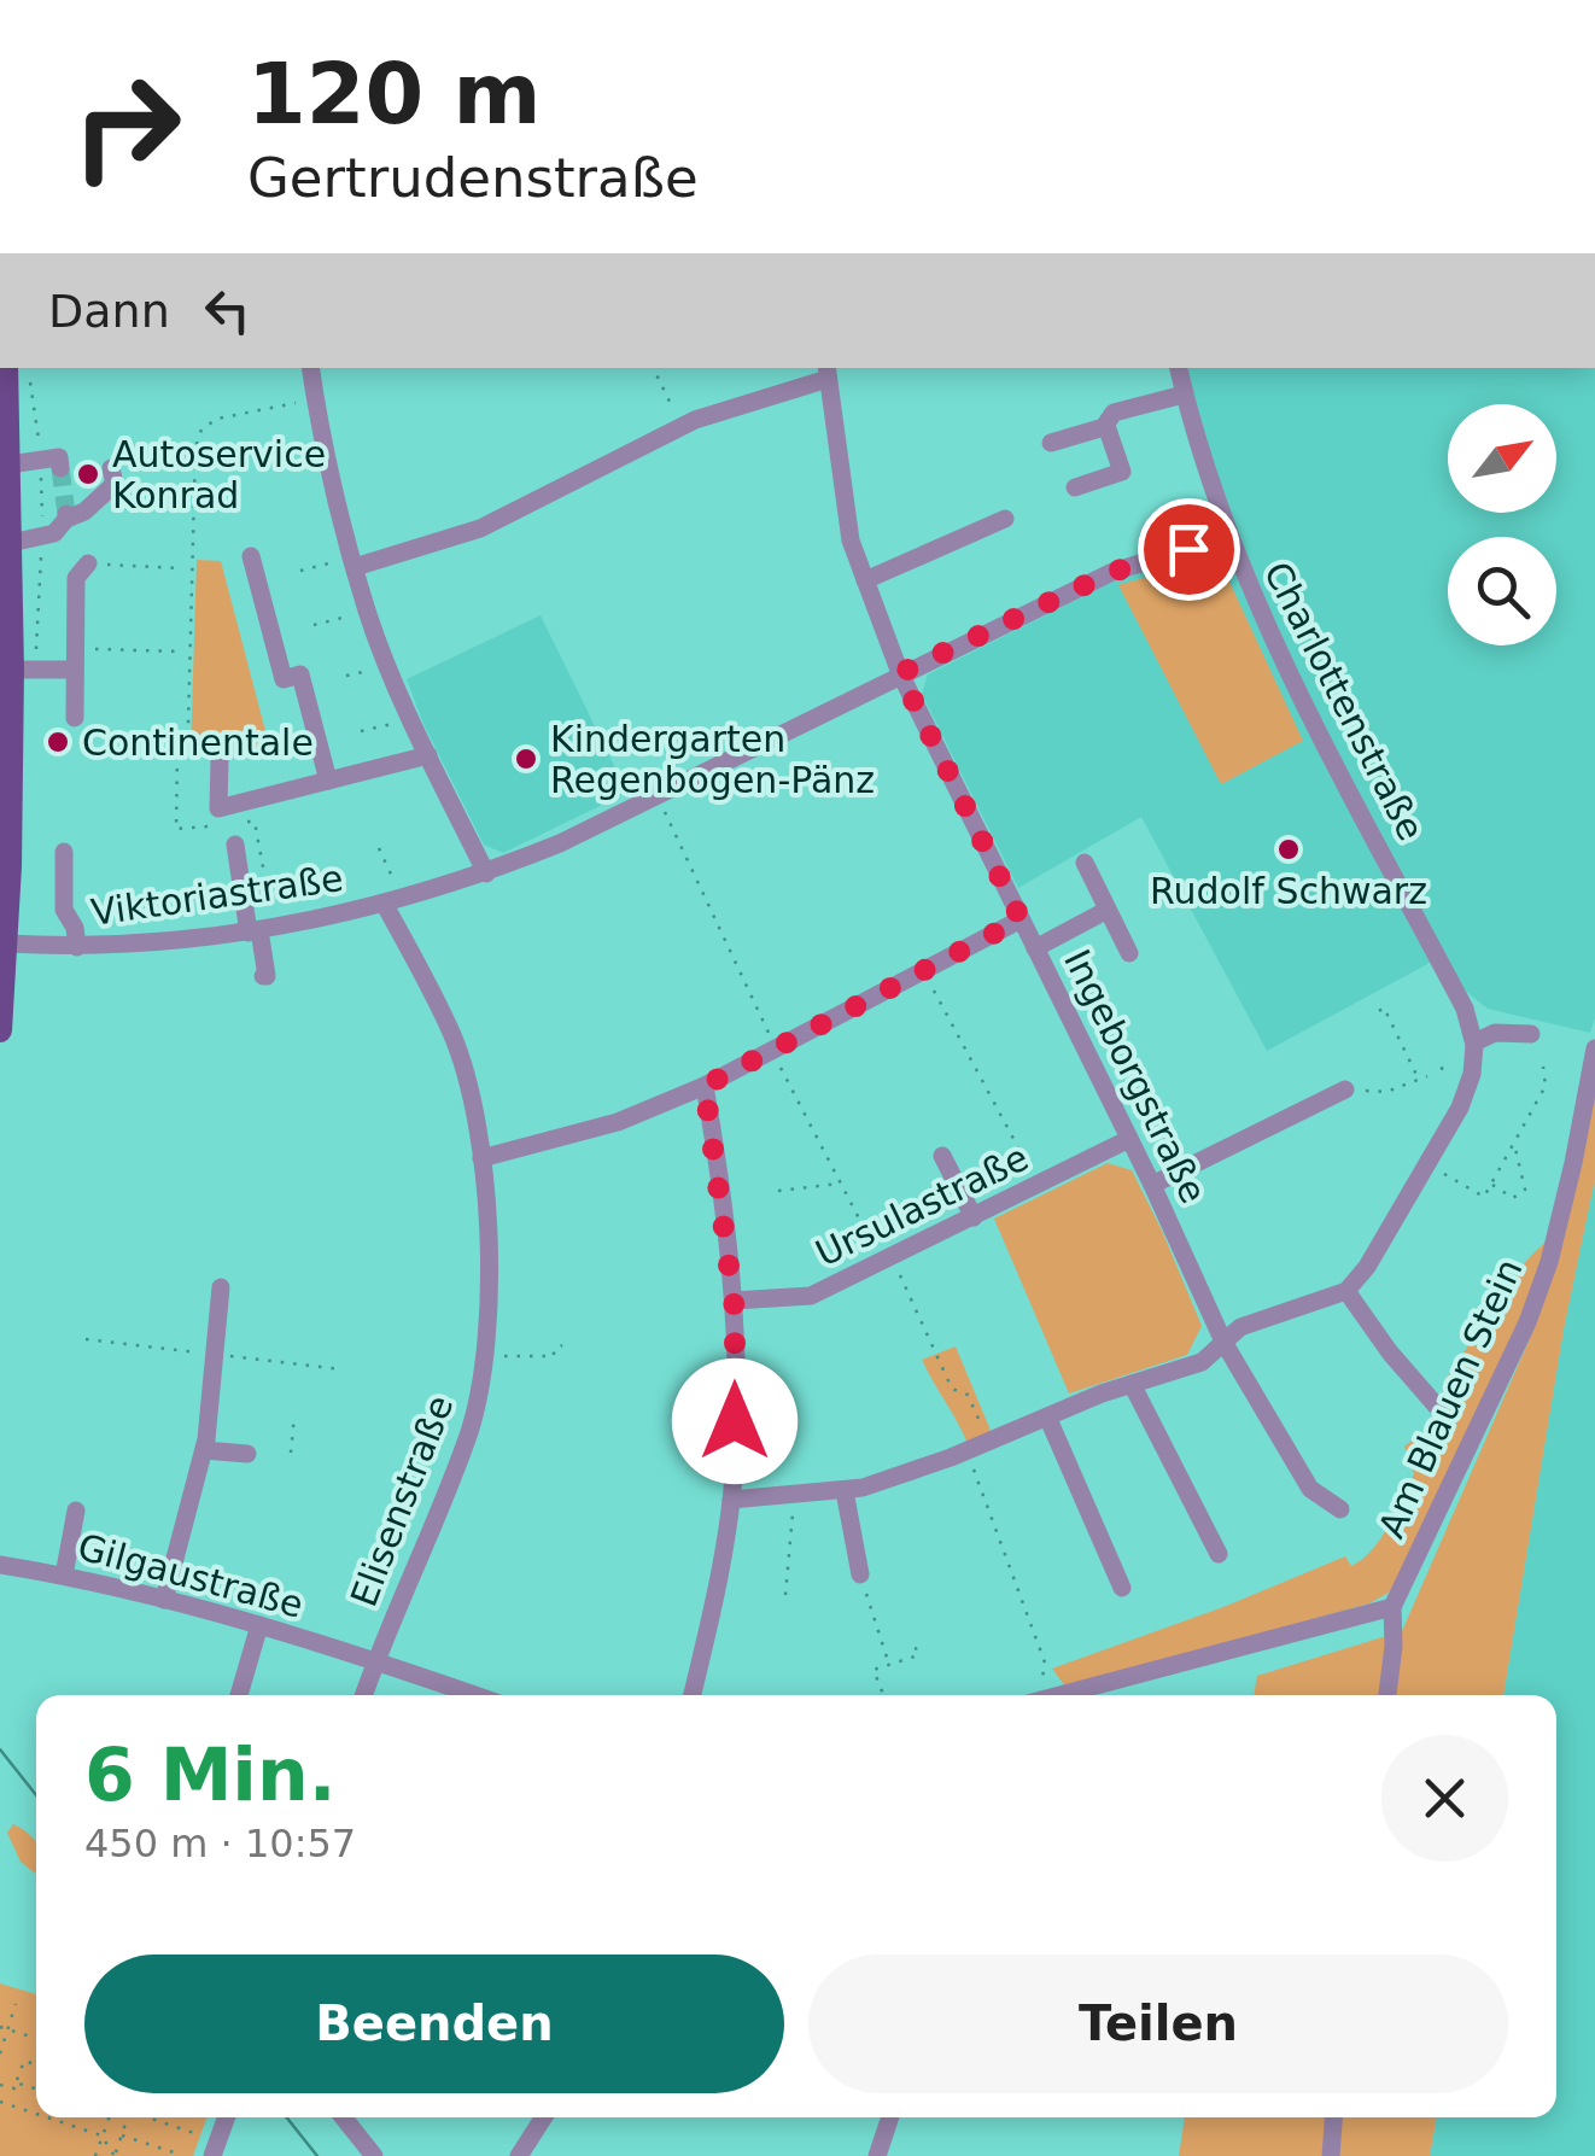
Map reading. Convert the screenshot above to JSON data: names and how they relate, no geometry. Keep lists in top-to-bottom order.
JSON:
{
  "streets": {
    "street": [
      "Charlottenstraße",
      "Viktoriastraße",
      "Ingeborgstraße",
      "Ursulastraße",
      "Am Blauen Stein",
      "Elisenstraße",
      "Gilgaustraße"
    ]
  },
  "crossings": [
    ["Charlottenstraße", "Viktoriastraße"],
    ["Viktoriastraße", "Ingeborgstraße"],
    ["Viktoriastraße", "Elisenstraße"],
    ["Ingeborgstraße", "Ursulastraße"],
    ["Elisenstraße", "Gilgaustraße"]
  ],
  "places": [
    "Autoservice Konrad",
    "Continentale",
    "Kindergarten Regenbogen-Pänz",
    "Rudolf Schwarz"
  ],
  "north": "top right",
  "page": {
    "turn": ["120 m", "Gertrudenstraße"],
    "then": "Dann",
    "heading": ["6 Min.", "450 m · 10:57"],
    "buttons": ["Beenden", "Teilen"]
  }
}
